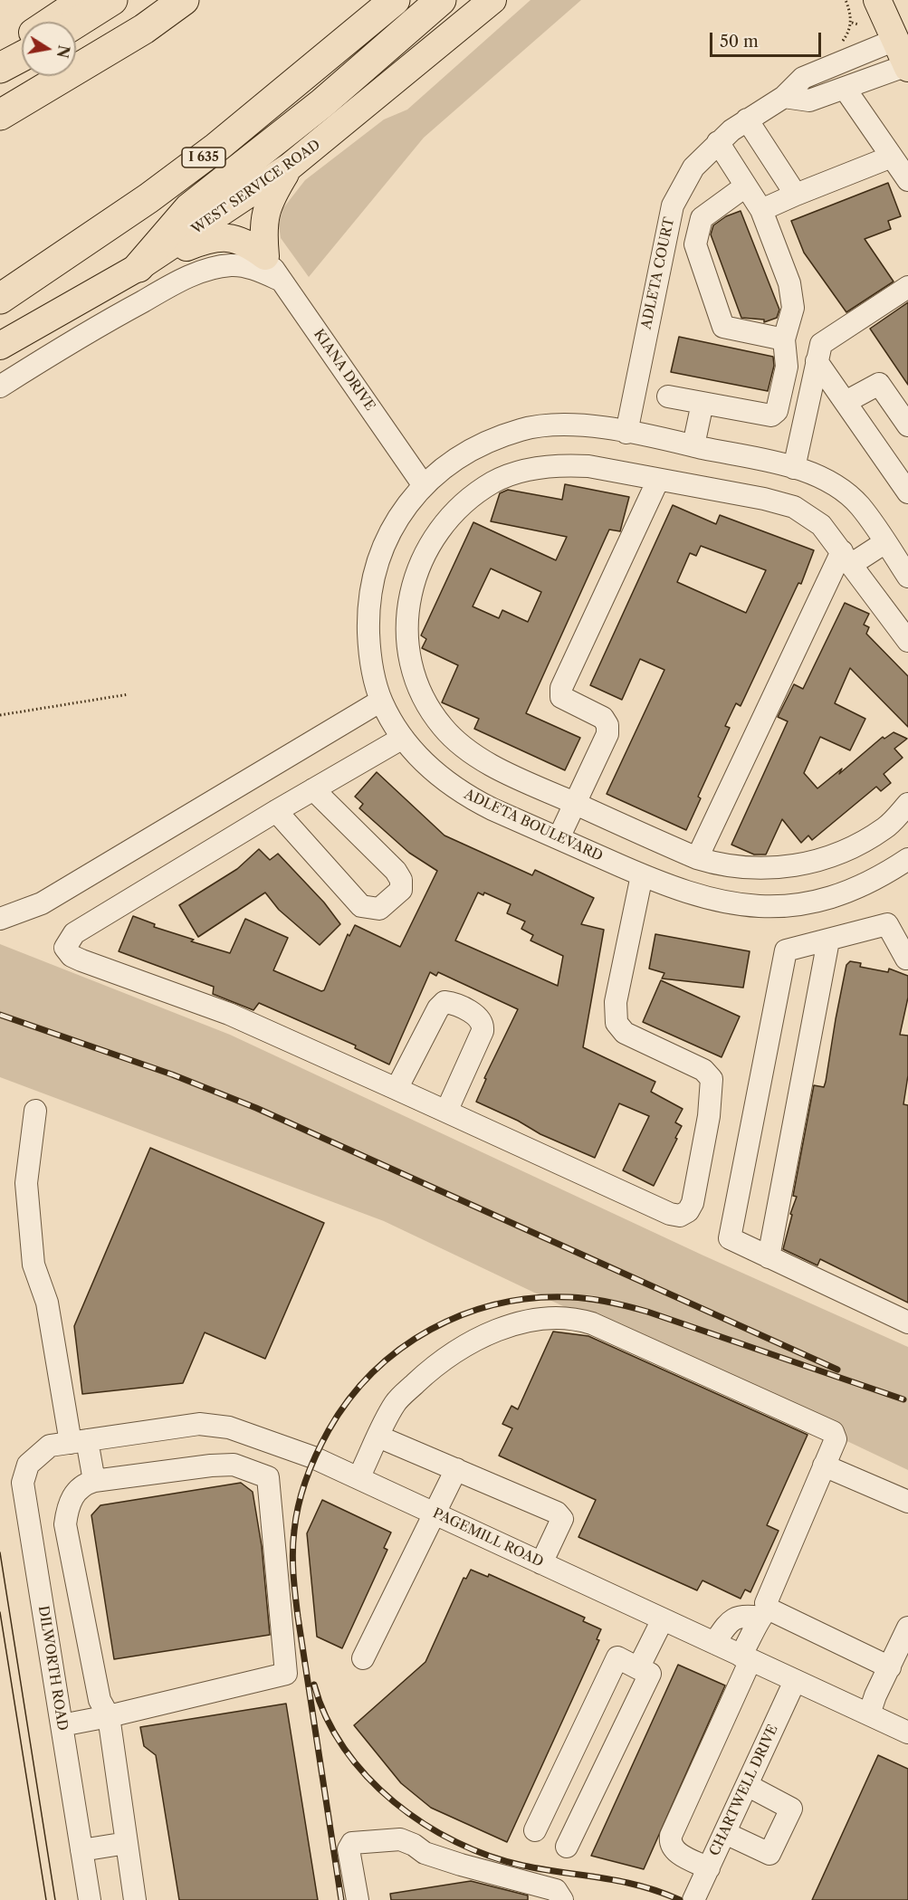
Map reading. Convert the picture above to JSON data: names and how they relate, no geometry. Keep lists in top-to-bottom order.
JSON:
{
  "streets": {
    "highway": ["I 635"],
    "main road": ["WEST SERVICE ROAD"],
    "street": [
      "ADLETA COURT",
      "KIANA DRIVE",
      "ADLETA BOULEVARD",
      "PAGEMILL ROAD",
      "DILWORTH ROAD",
      "CHARTWELL DRIVE"
    ]
  },
  "crossings": [
    ["ADLETA COURT", "ADLETA BOULEVARD"],
    ["KIANA DRIVE", "ADLETA BOULEVARD"],
    ["PAGEMILL ROAD", "DILWORTH ROAD"],
    ["PAGEMILL ROAD", "CHARTWELL DRIVE"]
  ],
  "scale_bar": "50 m",
  "north": "right"
}
